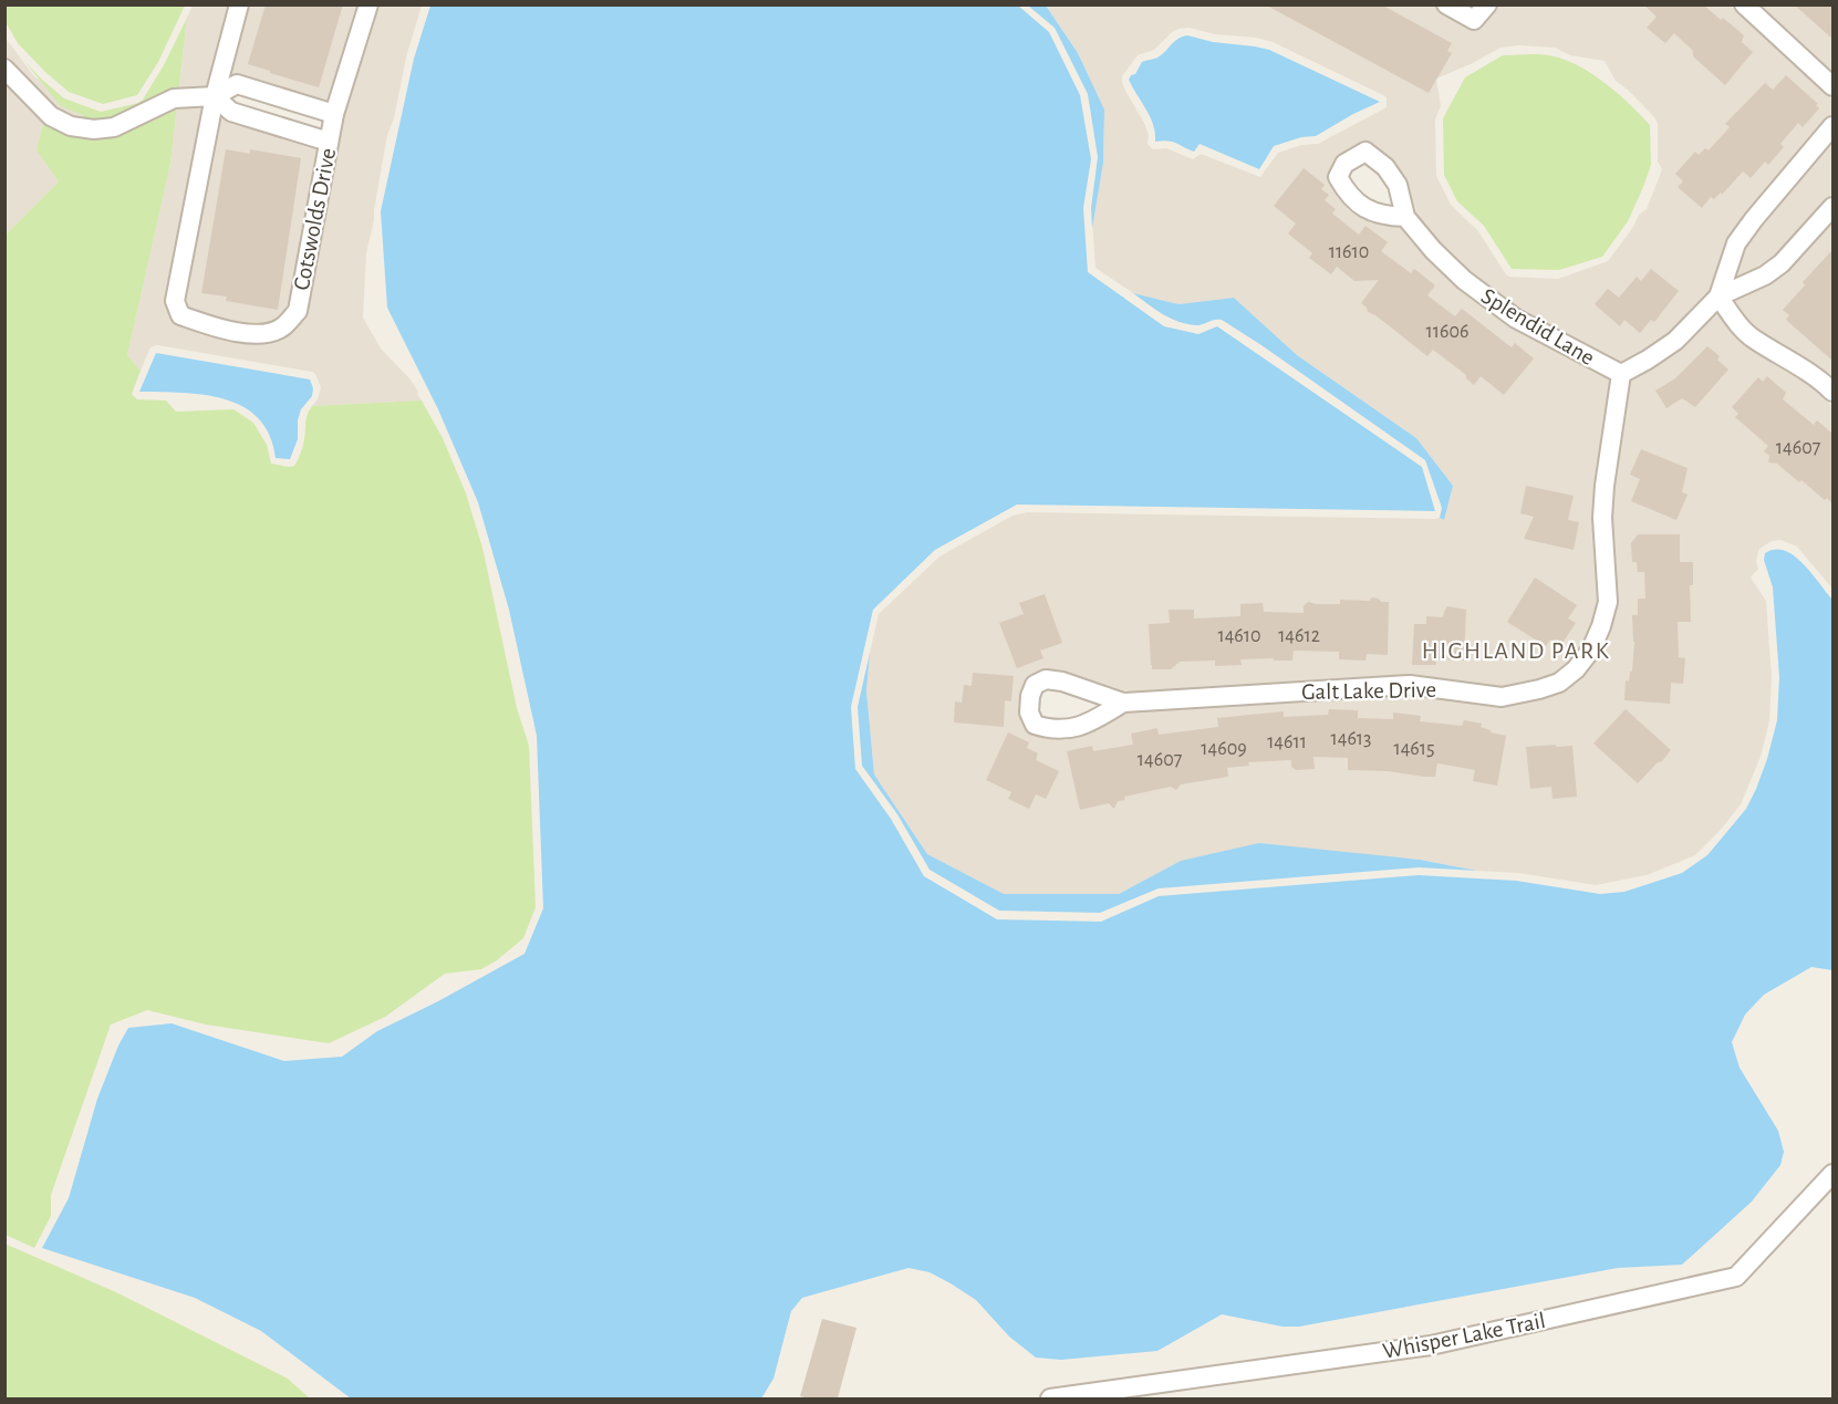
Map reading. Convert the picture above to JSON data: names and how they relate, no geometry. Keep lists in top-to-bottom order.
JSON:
{
  "streets": {
    "street": [
      "Cotswolds Drive",
      "Splendid Lane",
      "Galt Lake Drive",
      "Whisper Lake Trail"
    ]
  },
  "crossings": [
    ["Splendid Lane", "Galt Lake Drive"]
  ],
  "districts": ["HIGHLAND PARK"],
  "house_numbers": [
    "11610",
    "11606",
    "14607",
    "14610",
    "14612",
    "14613",
    "14611",
    "14609",
    "14615",
    "14607"
  ]
}
